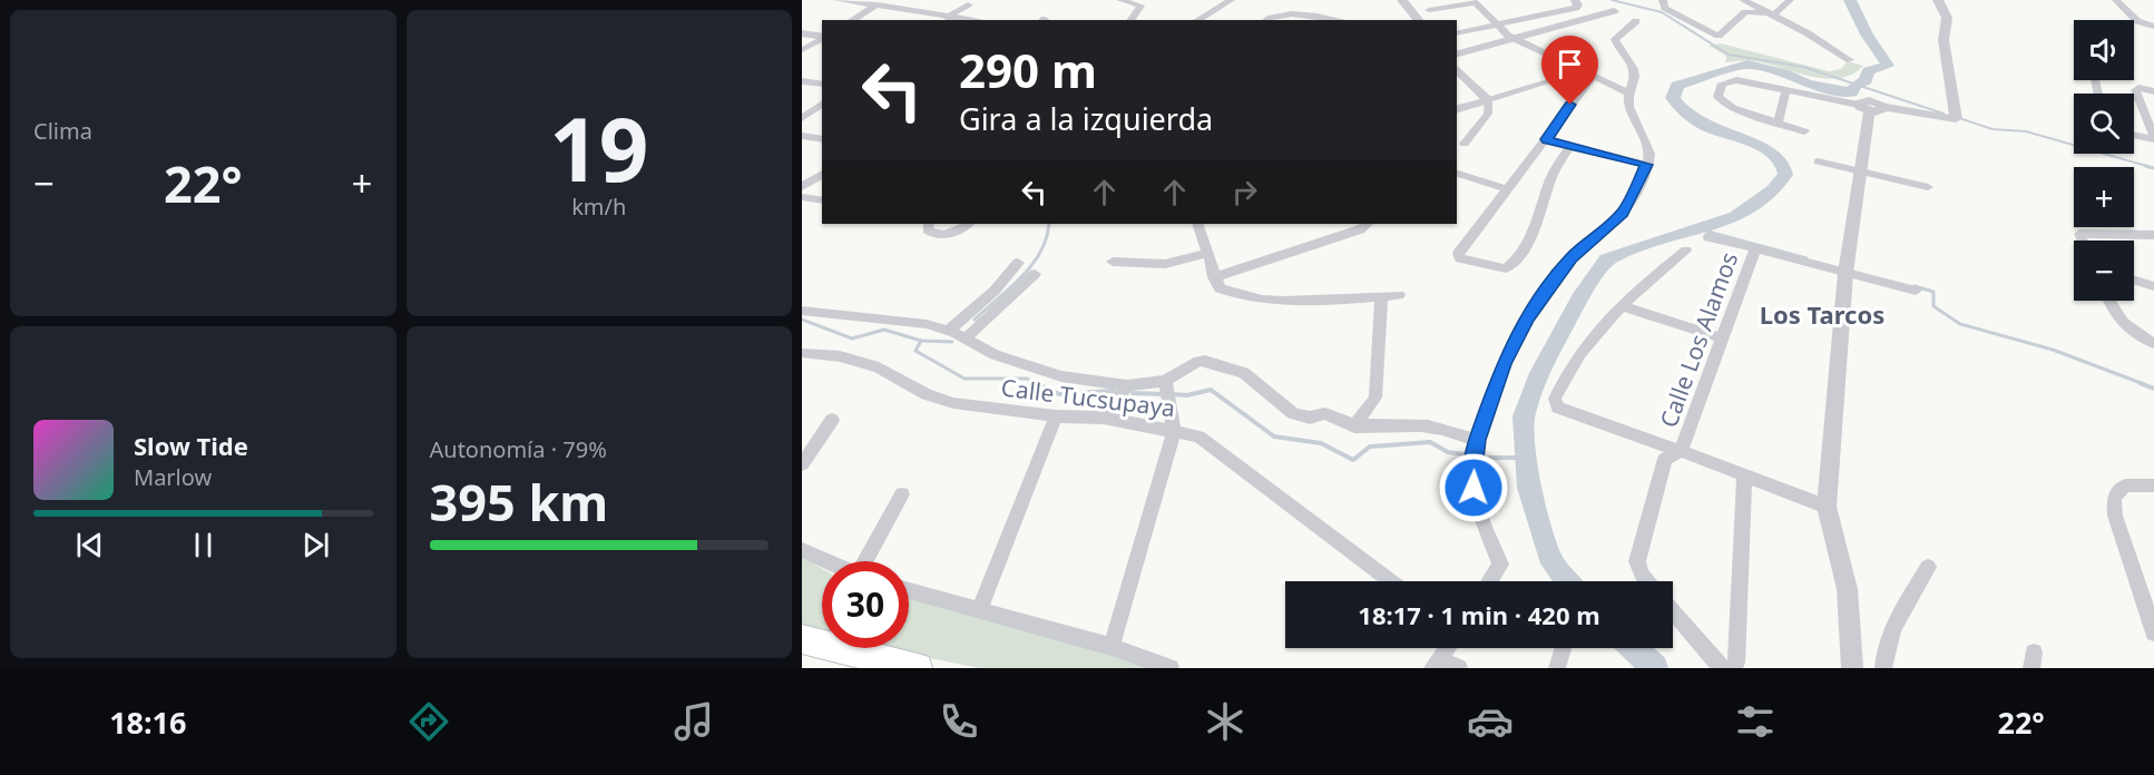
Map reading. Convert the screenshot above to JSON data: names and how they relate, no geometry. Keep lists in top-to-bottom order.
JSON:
{
  "streets": {
    "street": ["Calle Los Alamos", "Calle Tucsupaya"]
  },
  "districts": ["Los Tarcos"],
  "page": {
    "tile": [
      "Clima",
      ["19", "km/h"],
      ["Autonomía · 79%", "395 km"]
    ],
    "map_buttons": ["+", "−"],
    "turn": ["290 m", "Gira a la izquierda"],
    "heat": ["−", "22°", "+"],
    "song": ["Slow Tide", "Marlow"],
    "limit": "30",
    "trip": "18:17 · 1 min · 420 m",
    "tabs": ["18:16", "22°"]
  }
}
